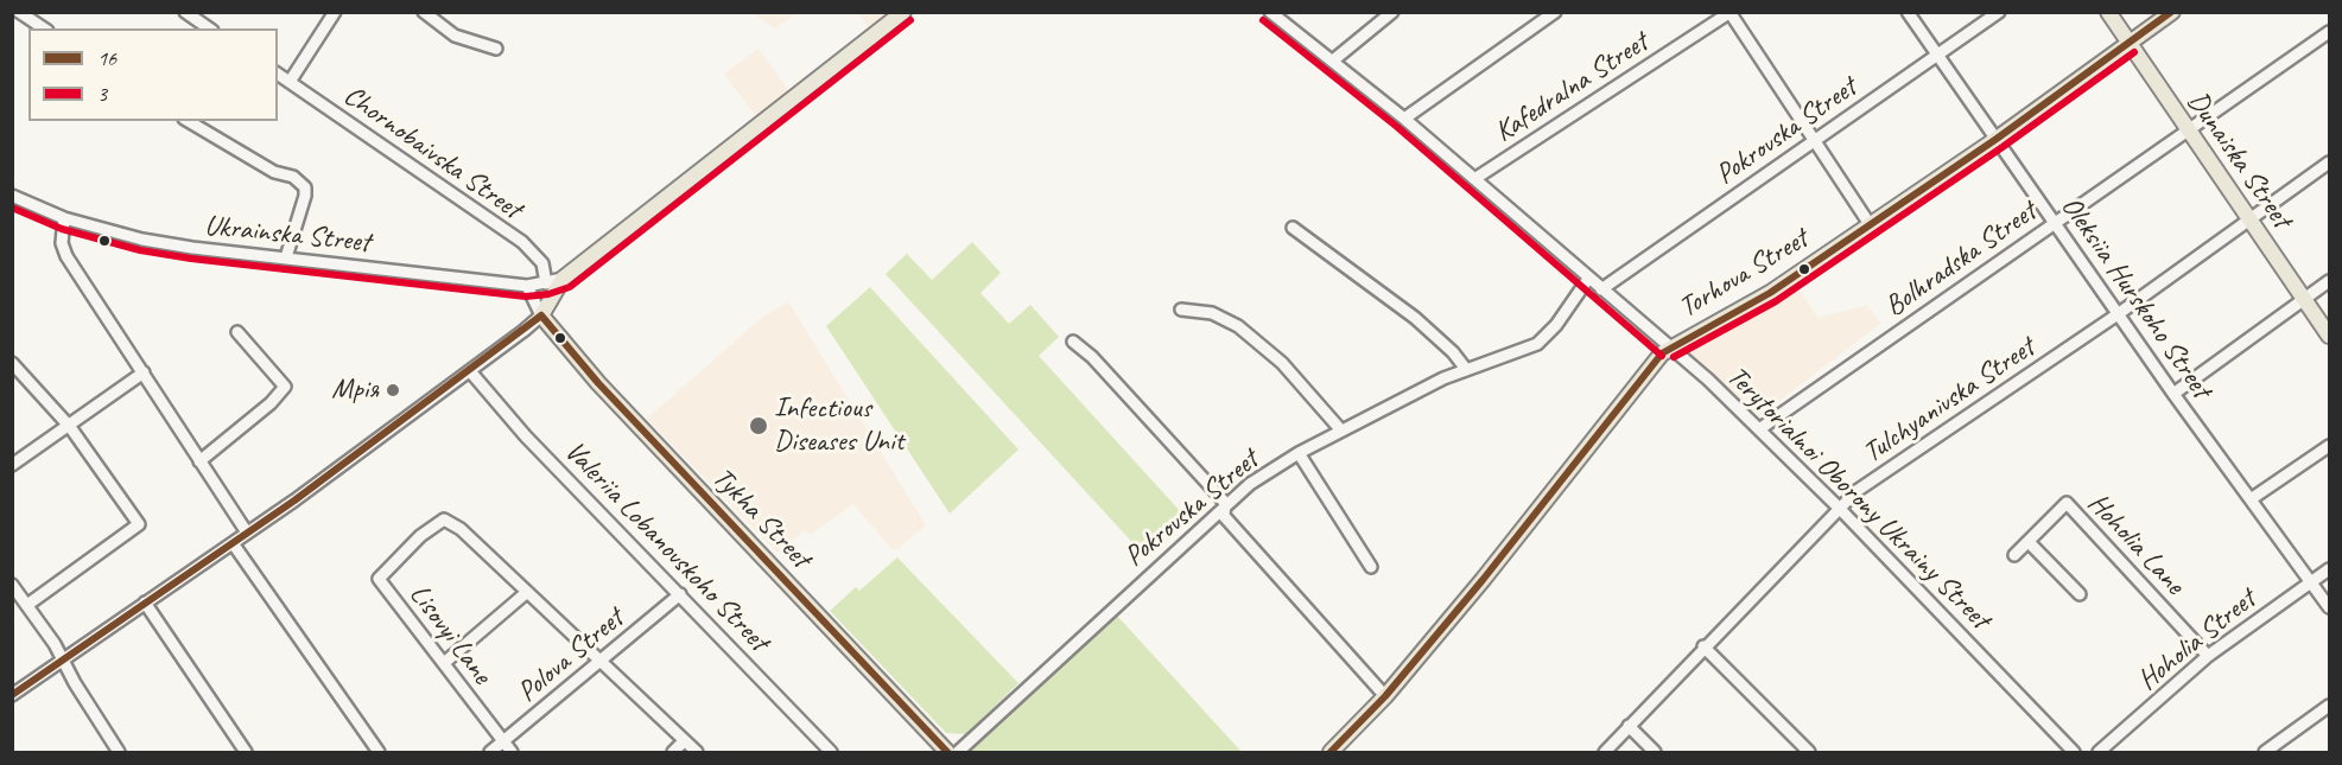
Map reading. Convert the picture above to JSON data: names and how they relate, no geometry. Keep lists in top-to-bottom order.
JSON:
{
  "streets": {
    "main road": ["Dunaiska Street", "Torhova Street", "Tykha Street"],
    "street": [
      "Kafedralna Street",
      "Pokrovska Street",
      "Chornobaivska Street",
      "Ukrainska Street",
      "Bolhradska Street",
      "Oleksiia Hurskoho Street",
      "Tulchyanivska Street",
      "Terytorialnoi Oborony Ukrainy Street",
      "Hoholia Lane",
      "Valeriia Lobanovskoho Street",
      "Lisovyi Lane",
      "Hoholia Street",
      "Polova Street"
    ]
  },
  "crossings": [
    ["Kafedralna Street", "Terytorialnoi Oborony Ukrainy Street"],
    ["Pokrovska Street", "Oleksiia Hurskoho Street"],
    ["Pokrovska Street", "Terytorialnoi Oborony Ukrainy Street"],
    ["Chornobaivska Street", "Ukrainska Street"],
    ["Dunaiska Street", "Bolhradska Street"],
    ["Dunaiska Street", "Torhova Street"],
    ["Dunaiska Street", "Tulchyanivska Street"],
    ["Bolhradska Street", "Oleksiia Hurskoho Street"],
    ["Bolhradska Street", "Terytorialnoi Oborony Ukrainy Street"],
    ["Torhova Street", "Oleksiia Hurskoho Street"],
    ["Torhova Street", "Terytorialnoi Oborony Ukrainy Street"],
    ["Oleksiia Hurskoho Street", "Tulchyanivska Street"],
    ["Oleksiia Hurskoho Street", "Hoholia Street"],
    ["Tulchyanivska Street", "Terytorialnoi Oborony Ukrainy Street"],
    ["Hoholia Lane", "Hoholia Street"],
    ["Valeriia Lobanovskoho Street", "Polova Street"],
    ["Lisovyi Lane", "Polova Street"]
  ],
  "places": ["Мрія", "Infectious Diseases Unit"],
  "lines": ["transit line 16", "transit line 3"],
  "legend": ["16", "3"]
}
